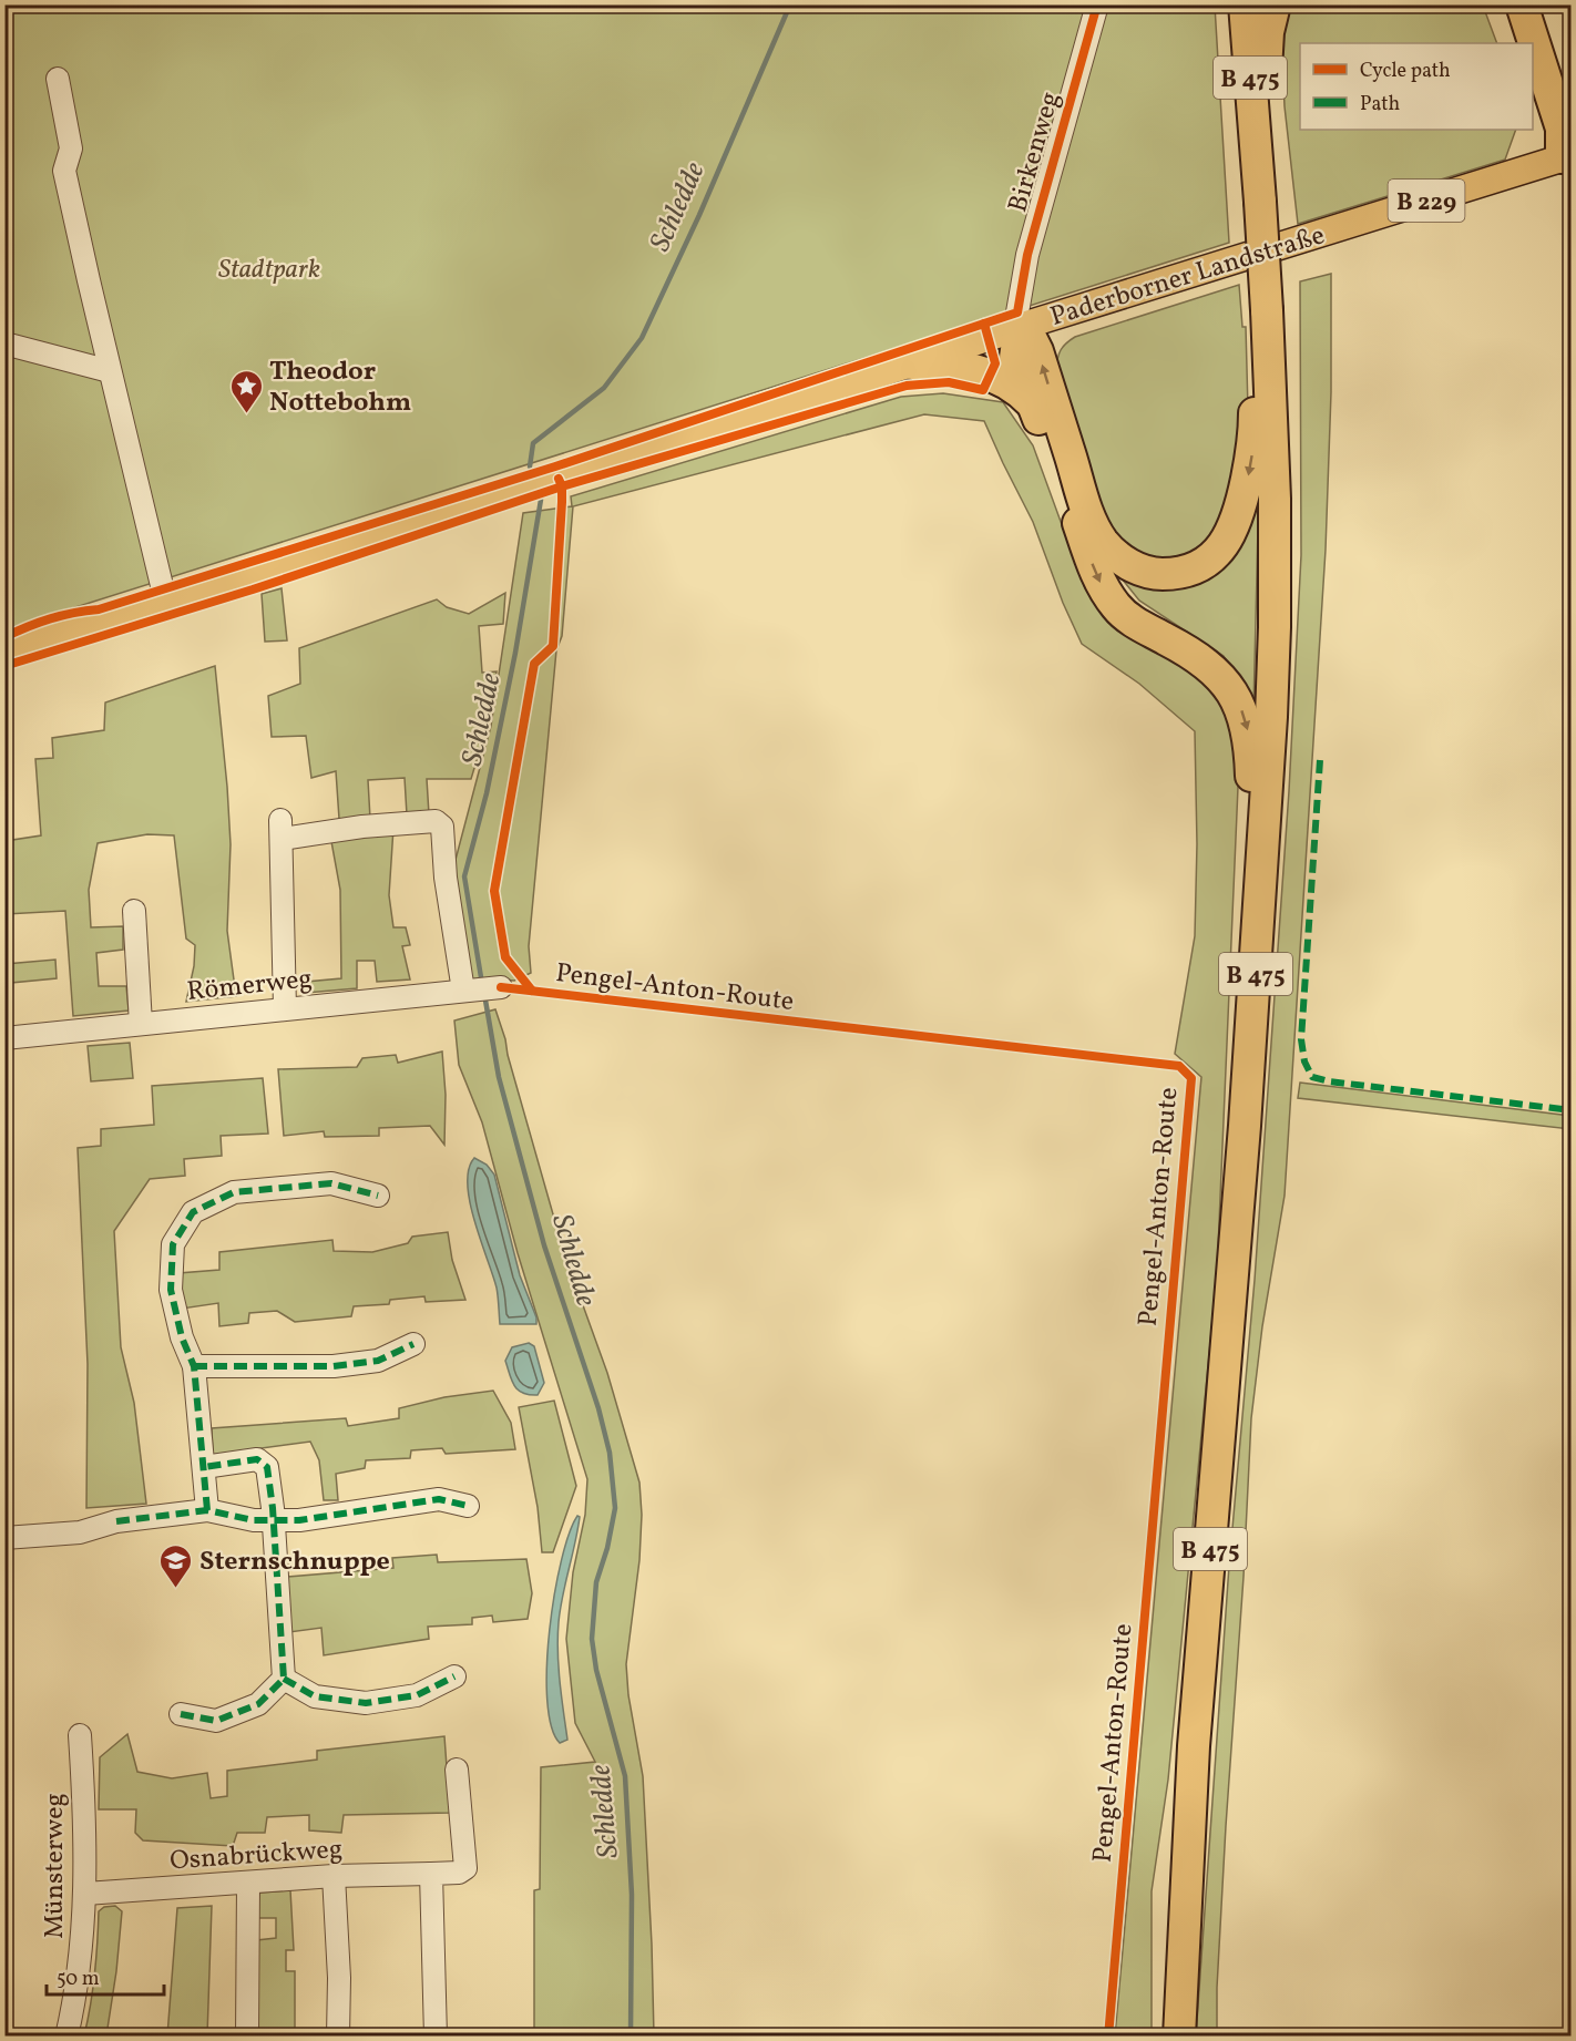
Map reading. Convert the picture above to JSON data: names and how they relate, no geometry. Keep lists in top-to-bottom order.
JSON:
{
  "streets": {
    "highway": ["B 475"],
    "main road": ["B 229", "Paderborner Landstraße"],
    "street": [
      "Birkenweg",
      "Römerweg",
      "Osnabrückweg",
      "Münsterweg"
    ],
    "cycle path": ["Pengel-Anton-Route"]
  },
  "crossings": [
    ["Birkenweg", "Paderborner Landstraße"],
    ["Osnabrückweg", "Münsterweg"]
  ],
  "water": ["Schledde"],
  "parks": ["Stadtpark"],
  "places": {
    "place": ["Theodor Nottebohm"],
    "school or university": ["Sternschnuppe"]
  },
  "legend": ["Cycle path", "Path"],
  "scale_bar": "50 m"
}
